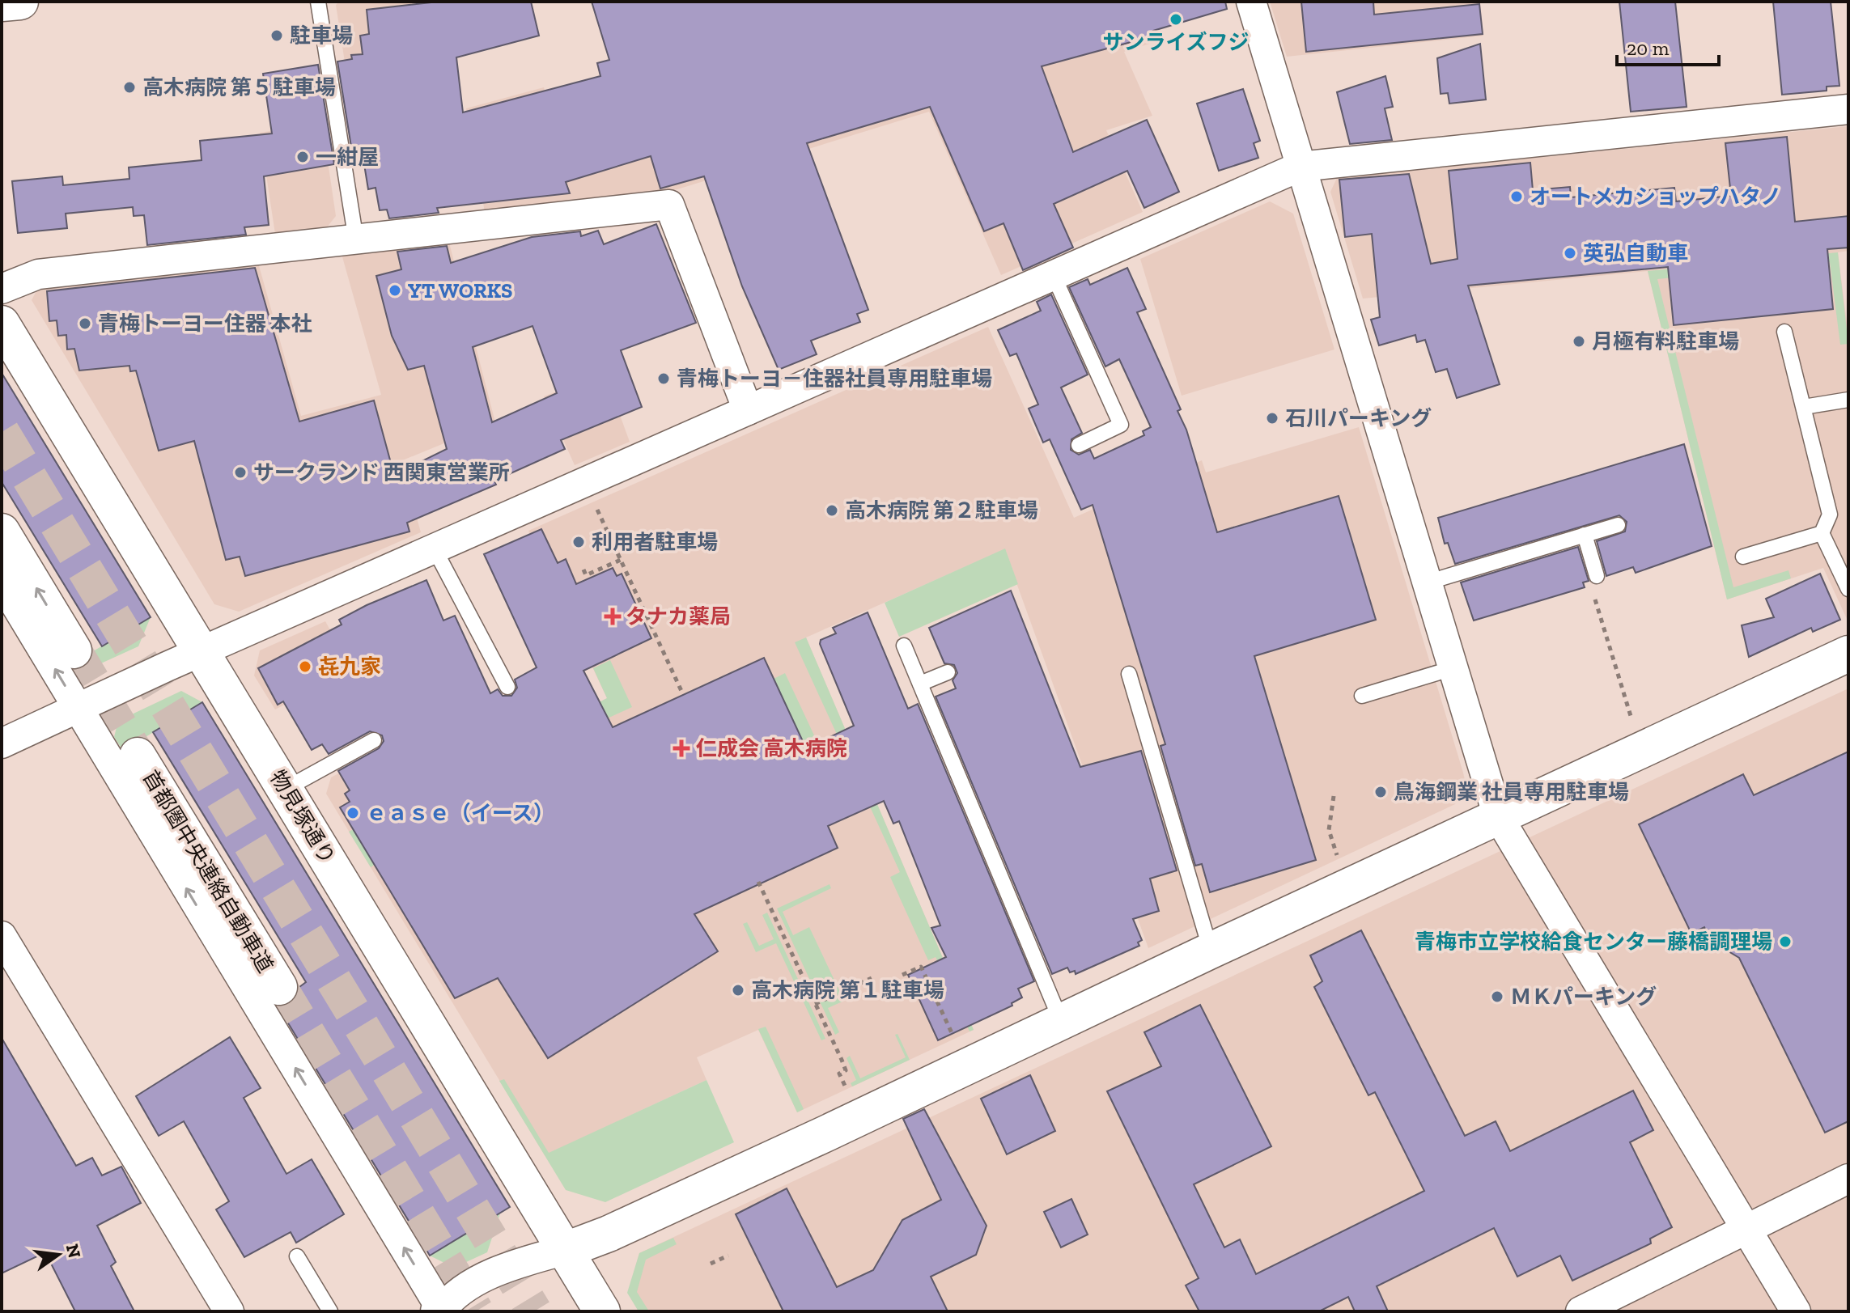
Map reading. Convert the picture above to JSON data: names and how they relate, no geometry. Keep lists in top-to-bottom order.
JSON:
{
  "streets": {
    "main road": ["物見塚通り", "首都圏中央連絡自動車道"]
  },
  "places": {
    "other": [
      "サンライズフジ",
      "駐車場",
      "高木病院 第５駐車場",
      "一紺屋",
      "オートメカショップハタノ",
      "英弘自動車",
      "YT WORKS",
      "青梅トーヨー住器 本社",
      "月極有料駐車場",
      "青梅トーヨ－住器社員専用駐車場",
      "石川パーキング",
      "サークランド 西関東営業所",
      "高木病院 第２駐車場",
      "利用者駐車場",
      "㐂九家",
      "鳥海鋼業 社員専用駐車場",
      "ｅａｓｅ（イース）",
      "青梅市立学校給食センター藤橋調理場",
      "高木病院 第１駐車場",
      "ＭＫパーキング"
    ],
    "health": ["タナカ薬局", "仁成会 高木病院"]
  },
  "scale_bar": "20 m",
  "north": "right"
}
